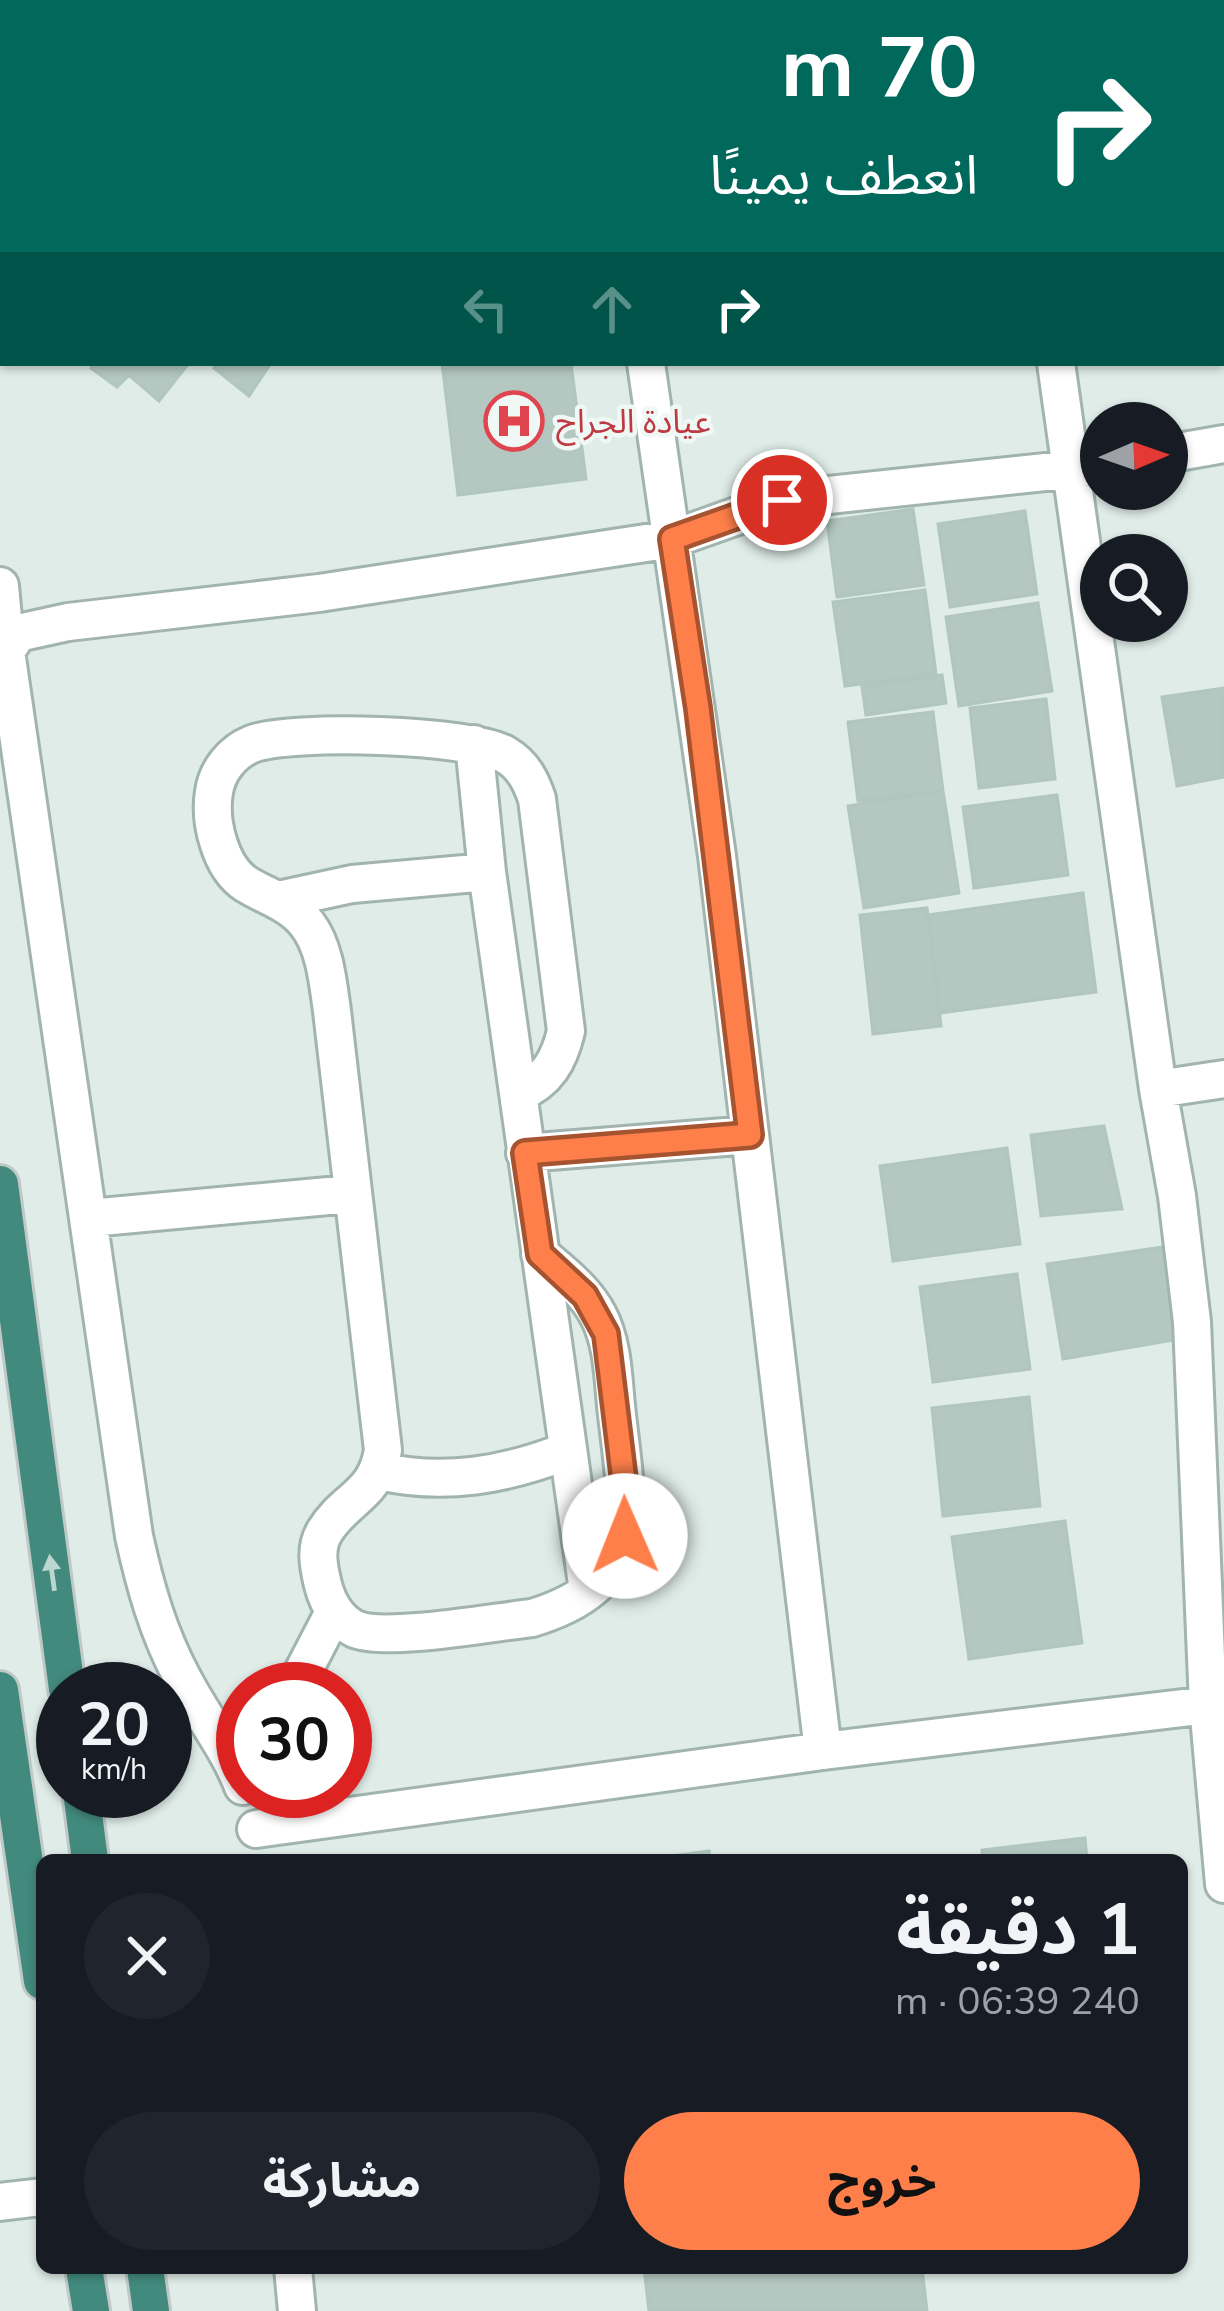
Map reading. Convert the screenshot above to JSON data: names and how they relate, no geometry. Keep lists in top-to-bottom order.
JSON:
{
  "places": {
    "hospital": ["عيادة الجراح"]
  },
  "north": "right",
  "page": {
    "turn": ["70 m", "انعطف يمينًا"],
    "speed": "20 km/h",
    "limit": "30",
    "heading": ["1 دقيقة", "240 m · 06:39"],
    "buttons": ["خروج", "مشاركة"]
  }
}
